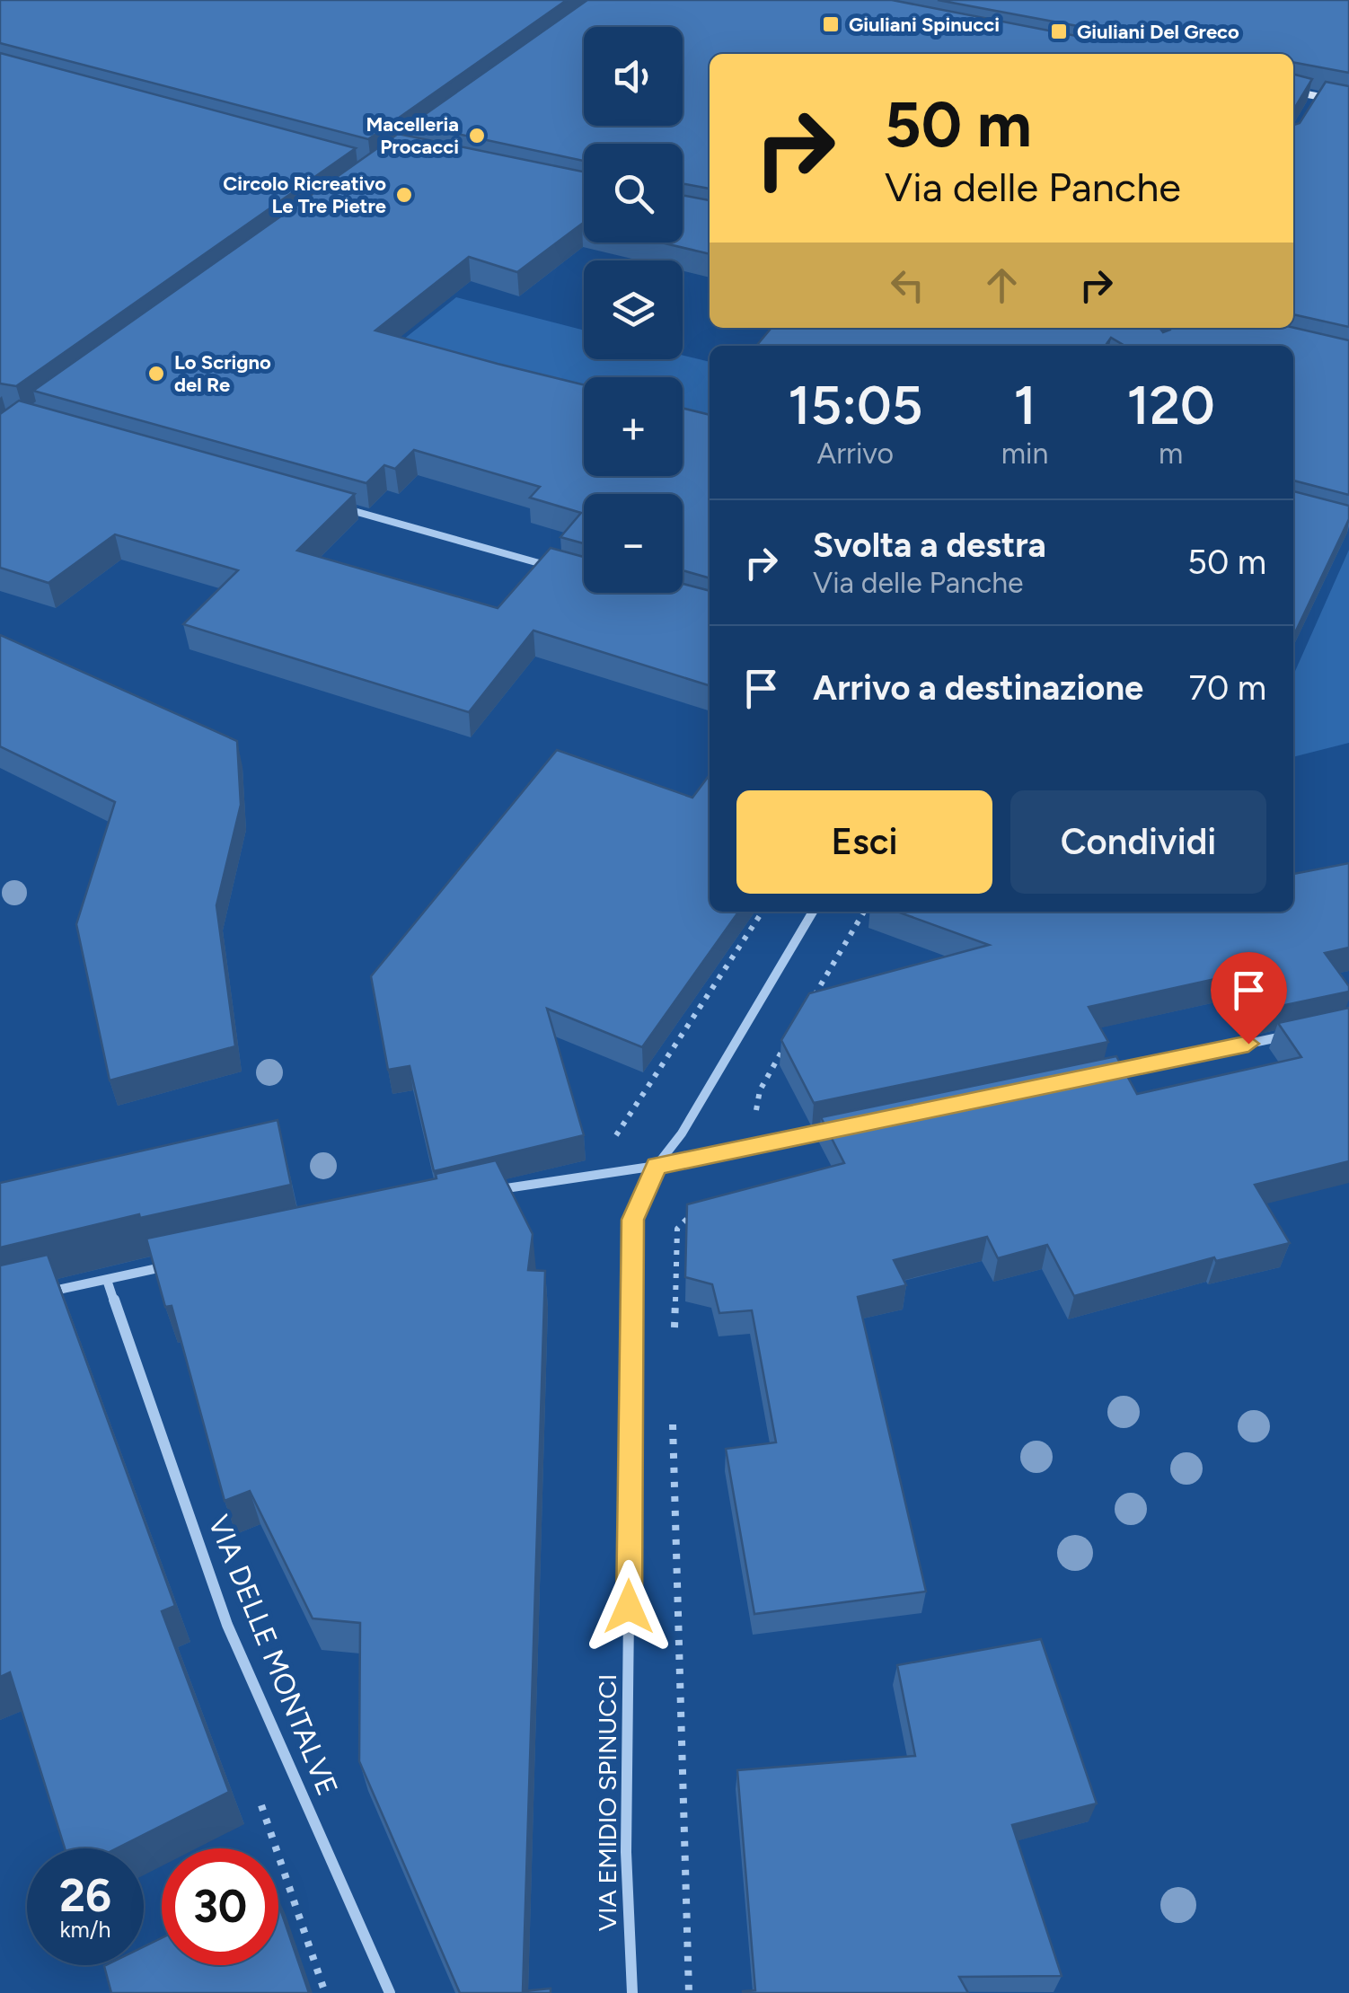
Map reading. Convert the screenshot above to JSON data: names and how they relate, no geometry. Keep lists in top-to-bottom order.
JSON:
{
  "streets": {
    "street": ["VIA DELLE MONTALVE", "VIA EMIDIO SPINUCCI"]
  },
  "places": {
    "transit": ["Giuliani Spinucci", "Giuliani Del Greco"],
    "other": ["Macelleria Procacci", "Circolo Ricreativo Le Tre Pietre", "Lo Scrigno del Re"]
  },
  "page": {
    "map_buttons": ["+", "−"],
    "turn": ["50 m", "Via delle Panche"],
    "eta": [
      "15:05",
      "Arrivo",
      "1",
      "min",
      "120",
      "m"
    ],
    "list": [
      {
        "name": "Svolta a destra",
        "note": "Via delle Panche",
        "value": "50 m"
      },
      {
        "name": "Arrivo a destinazione",
        "value": "70 m"
      }
    ],
    "buttons": ["Esci", "Condividi"],
    "speed": "26 km/h",
    "limit": "30"
  }
}
